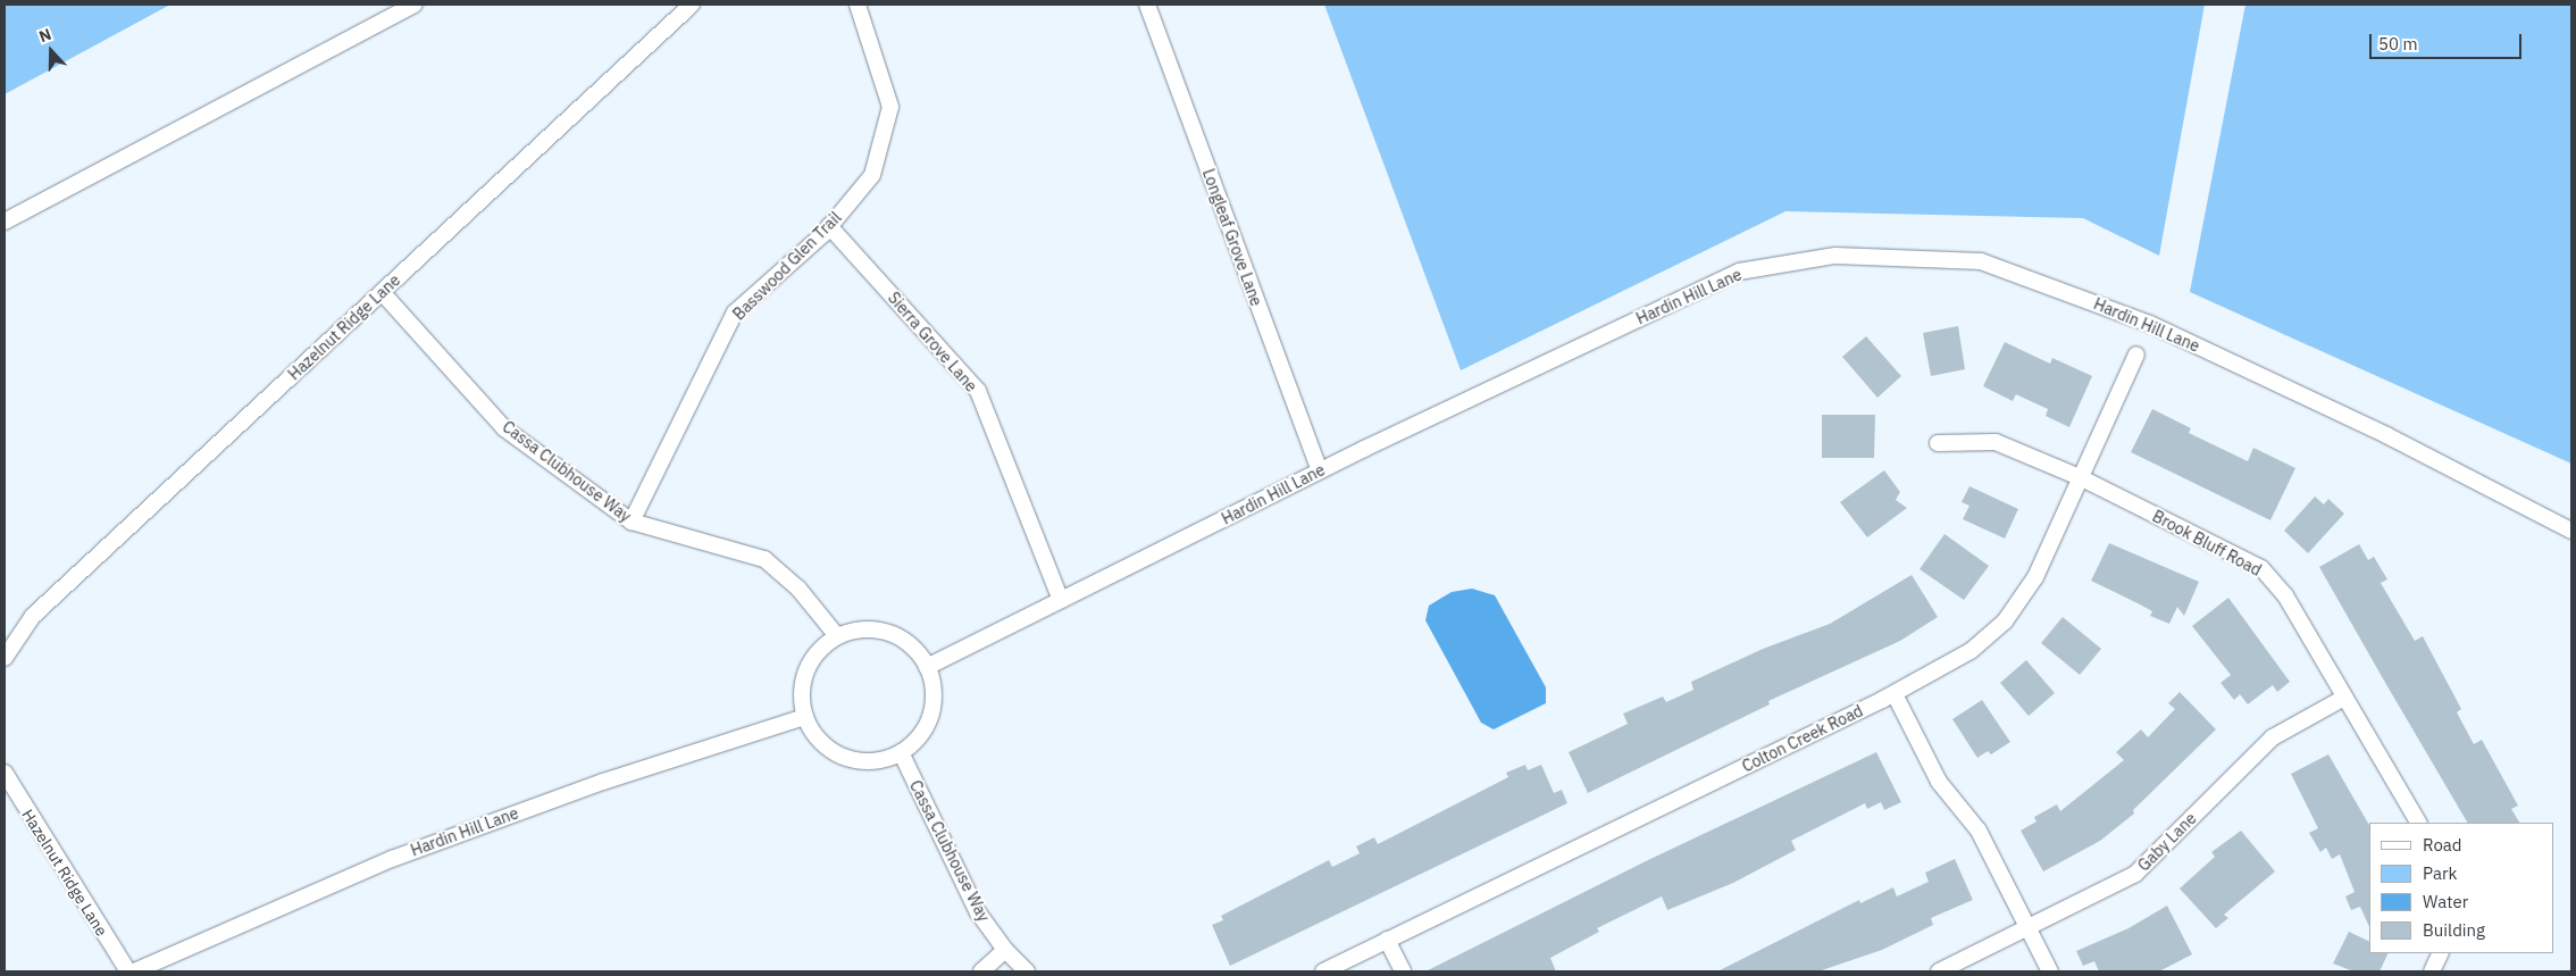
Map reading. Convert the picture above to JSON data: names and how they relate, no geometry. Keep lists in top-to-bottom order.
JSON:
{
  "streets": {
    "street": [
      "Longleaf Grove Lane",
      "Basswood Glen Trail",
      "Hardin Hill Lane",
      "Hazelnut Ridge Lane",
      "Sierra Grove Lane",
      "Cassa Clubhouse Way",
      "Brook Bluff Road",
      "Colton Creek Road",
      "Gaby Lane"
    ]
  },
  "crossings": [
    ["Longleaf Grove Lane", "Hardin Hill Lane"],
    ["Basswood Glen Trail", "Sierra Grove Lane"],
    ["Basswood Glen Trail", "Cassa Clubhouse Way"],
    ["Hardin Hill Lane", "Sierra Grove Lane"],
    ["Hardin Hill Lane", "Cassa Clubhouse Way"],
    ["Hazelnut Ridge Lane", "Cassa Clubhouse Way"],
    ["Brook Bluff Road", "Colton Creek Road"],
    ["Brook Bluff Road", "Gaby Lane"]
  ],
  "legend": [
    "Road",
    "Park",
    "Water",
    "Building"
  ],
  "scale_bar": "50 m",
  "north": "top"
}
